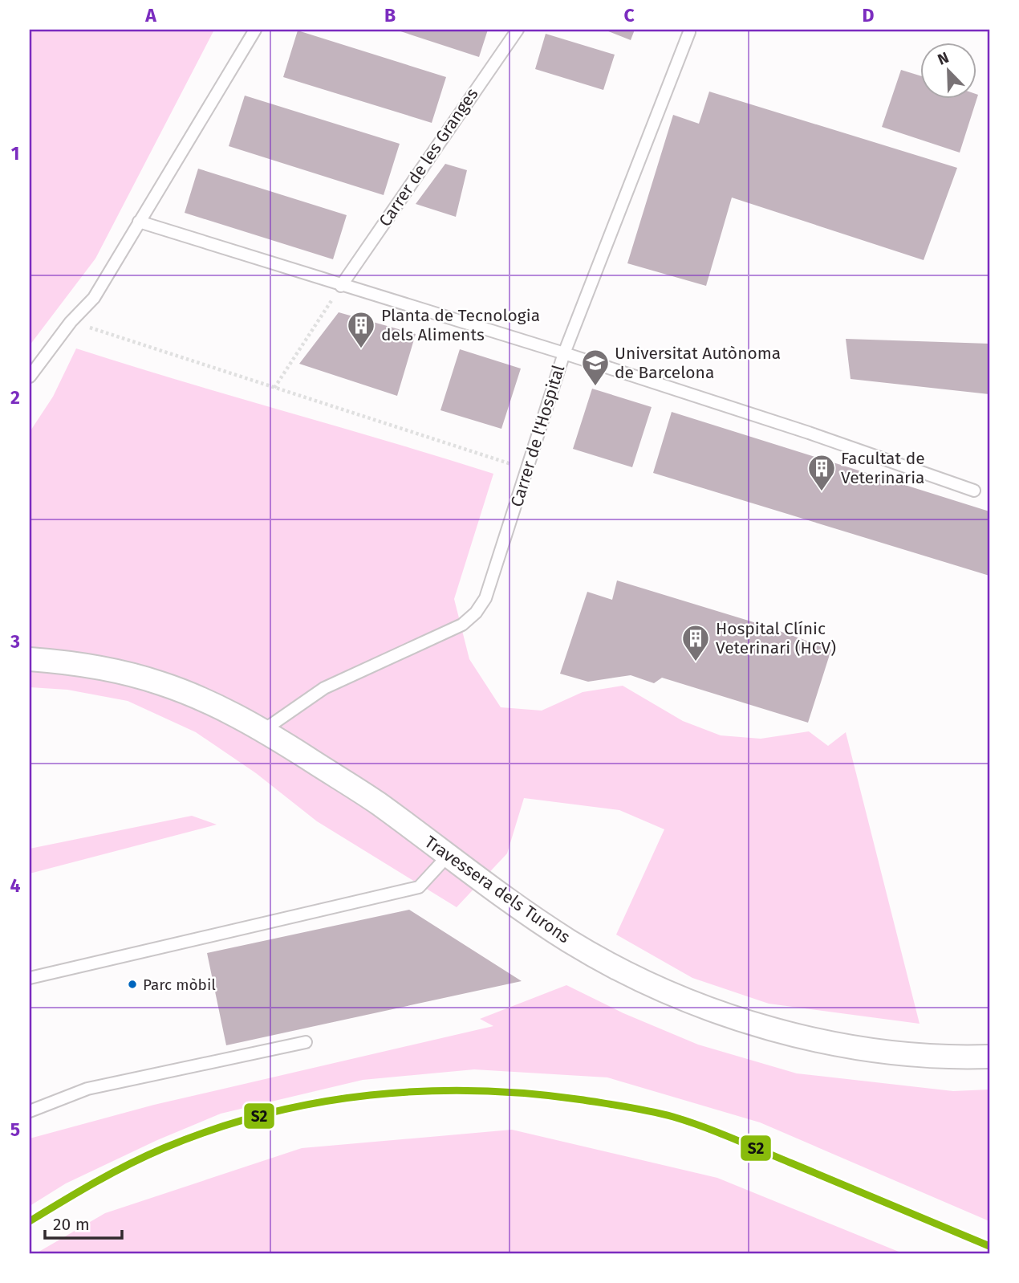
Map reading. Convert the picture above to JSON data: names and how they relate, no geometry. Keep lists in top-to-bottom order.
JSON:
{
  "streets": {
    "street": ["Travessera dels Turons"],
    "lane": ["Carrer de les Granges", "Carrer de l'Hospital"]
  },
  "crossings": [
    ["Carrer de l'Hospital", "Travessera dels Turons"]
  ],
  "places": {
    "building": ["Planta de Tecnologia dels Aliments", "Facultat de Veterinaria", "Hospital Clínic Veterinari (HCV)"],
    "school or university": ["Universitat Autònoma de Barcelona"],
    "other": ["Parc mòbil"]
  },
  "lines": ["transit line S2"],
  "scale_bar": "20 m",
  "north": "top left",
  "grid": {
    "columns": [
      "A",
      "B",
      "C",
      "D"
    ],
    "rows": [
      "1",
      "2",
      "3",
      "4",
      "5"
    ]
  }
}
